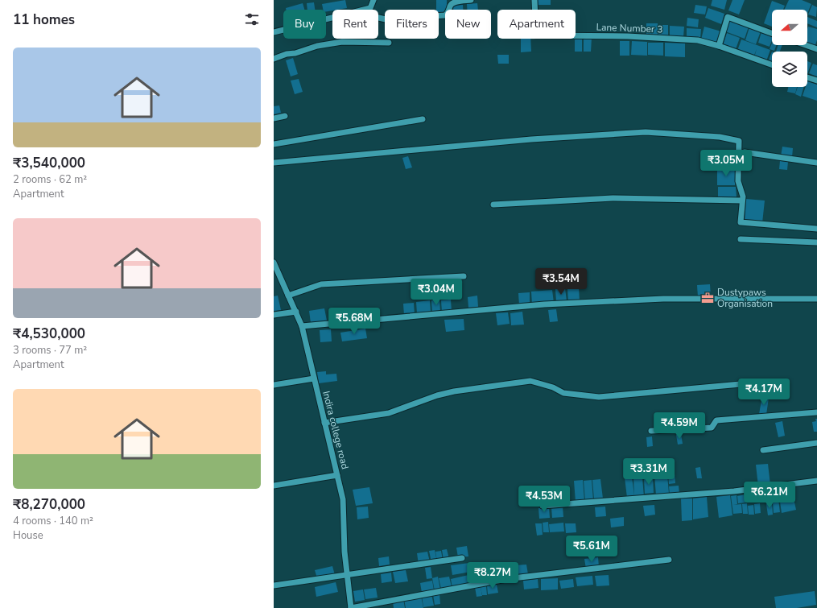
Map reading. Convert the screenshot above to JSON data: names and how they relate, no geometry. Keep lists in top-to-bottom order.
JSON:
{
  "streets": {
    "street": ["Lane Number 3", "Indira college road"]
  },
  "places": {
    "office": ["Dustypaws Organisation"]
  },
  "north": "left",
  "page": {
    "heading": "11 homes",
    "chip": [
      "Buy",
      "Rent",
      "Filters",
      "New",
      "Apartment"
    ],
    "list": [
      {
        "name": "₹3,540,000",
        "note": "2 rooms · 62 m² · Apartment"
      },
      {
        "name": "₹4,530,000",
        "note": "3 rooms · 77 m² · Apartment"
      },
      {
        "name": "₹8,270,000",
        "note": "4 rooms · 140 m² · House"
      }
    ],
    "price": [
      "₹3.05M",
      "₹3.54M",
      "₹3.04M",
      "₹5.68M",
      "₹4.17M",
      "₹4.59M",
      "₹3.31M",
      "₹6.21M",
      "₹4.53M",
      "₹5.61M",
      "₹8.27M"
    ]
  }
}
